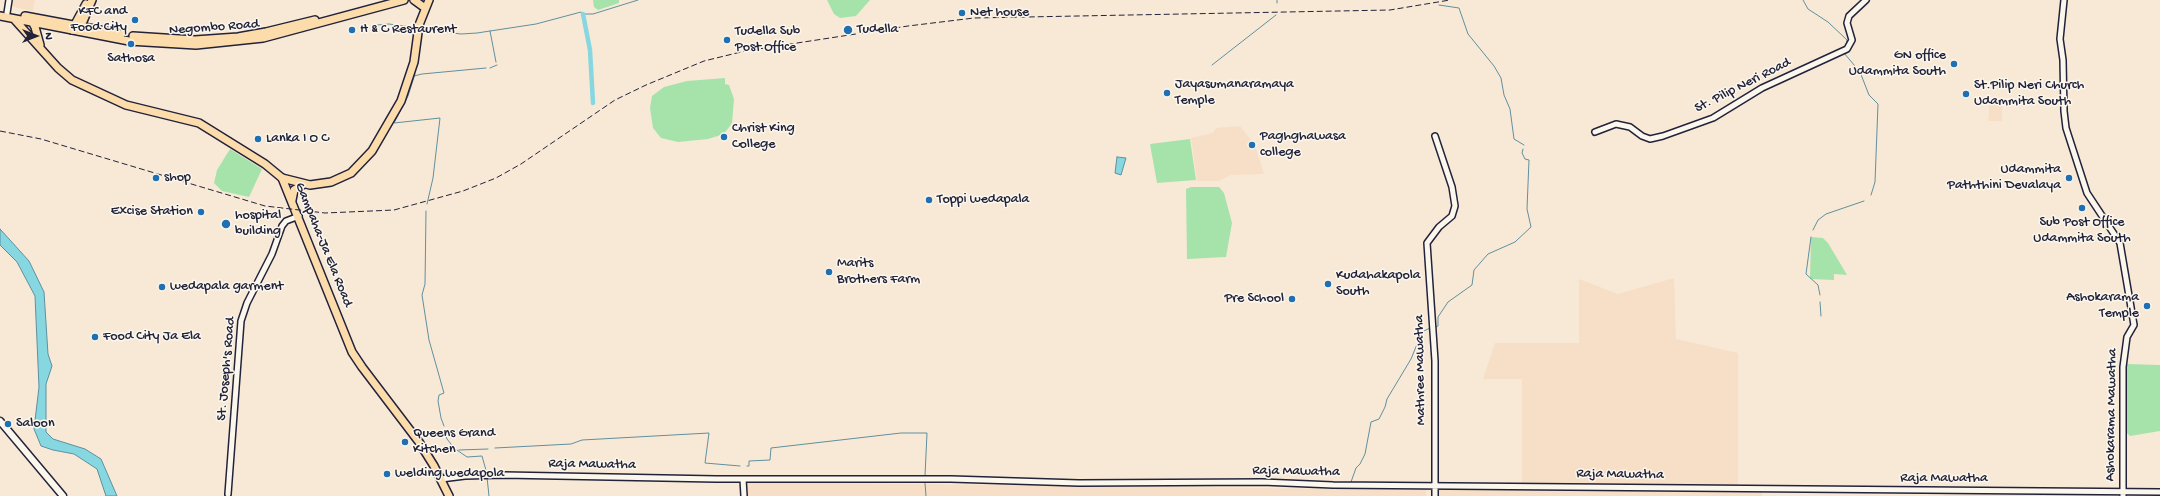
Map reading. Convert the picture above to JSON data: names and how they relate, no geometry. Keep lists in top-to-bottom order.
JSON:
{
  "streets": {
    "main road": ["Negombo Road", "Gampaha-Ja Ela Road"],
    "street": [
      "St. Pilip Neri Road",
      "St. Joseph's Road",
      "Mathree Mawatha",
      "Ashokarama Mawatha",
      "Raja Mawatha"
    ]
  },
  "crossings": [
    ["Negombo Road", "Gampaha-Ja Ela Road"],
    ["Gampaha-Ja Ela Road", "St. Joseph's Road"],
    ["Gampaha-Ja Ela Road", "Raja Mawatha"],
    ["Mathree Mawatha", "Raja Mawatha"],
    ["Ashokarama Mawatha", "Raja Mawatha"]
  ],
  "places": [
    "Net house",
    "KFC and Food City",
    "H & C Restaurent",
    "Tudella",
    "Tudella Sub Post Office",
    "Sathosa",
    "GN office Udammita South",
    "Jayasumanaramaya Temple",
    "St.Pilip Neri Church Udammita South",
    "Christ King College",
    "Lanka I O C",
    "Paghghawasa college",
    "shop",
    "Udammita Paththini Devalaya",
    "Toppi wedapala",
    "Sub Post Office Udammita South",
    "Excise Station",
    "hospital building",
    "Marits Brothers Farm",
    "Kudahakapola South",
    "wedapala garment",
    "Pre School",
    "Ashokarama Temple",
    "Food City Ja Ela",
    "Saloon",
    "Queens Grand Kitchen",
    "welding wedapola"
  ],
  "north": "right"
}
